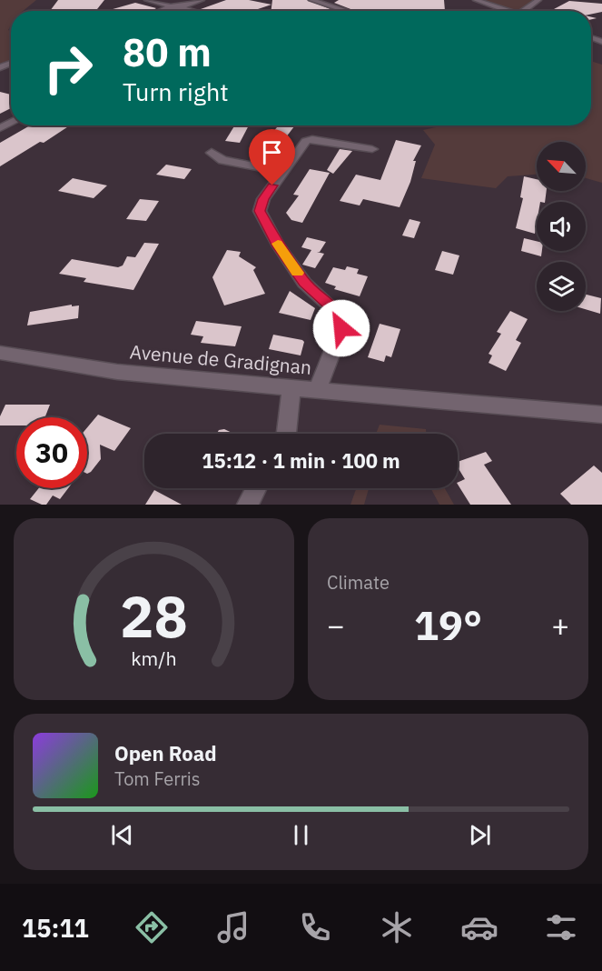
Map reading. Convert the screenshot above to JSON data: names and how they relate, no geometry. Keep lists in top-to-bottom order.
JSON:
{
  "streets": {
    "street": ["Avenue de Gradignan"]
  },
  "north": "top left",
  "page": {
    "turn": ["80 m", "Turn right"],
    "limit": "30",
    "trip": "15:12 · 1 min · 100 m",
    "tile": "Climate",
    "heat": ["−", "19°", "+"],
    "song": ["Open Road", "Tom Ferris"],
    "tabs": "15:11",
    "gauge": ["28", "km/h"]
  }
}
